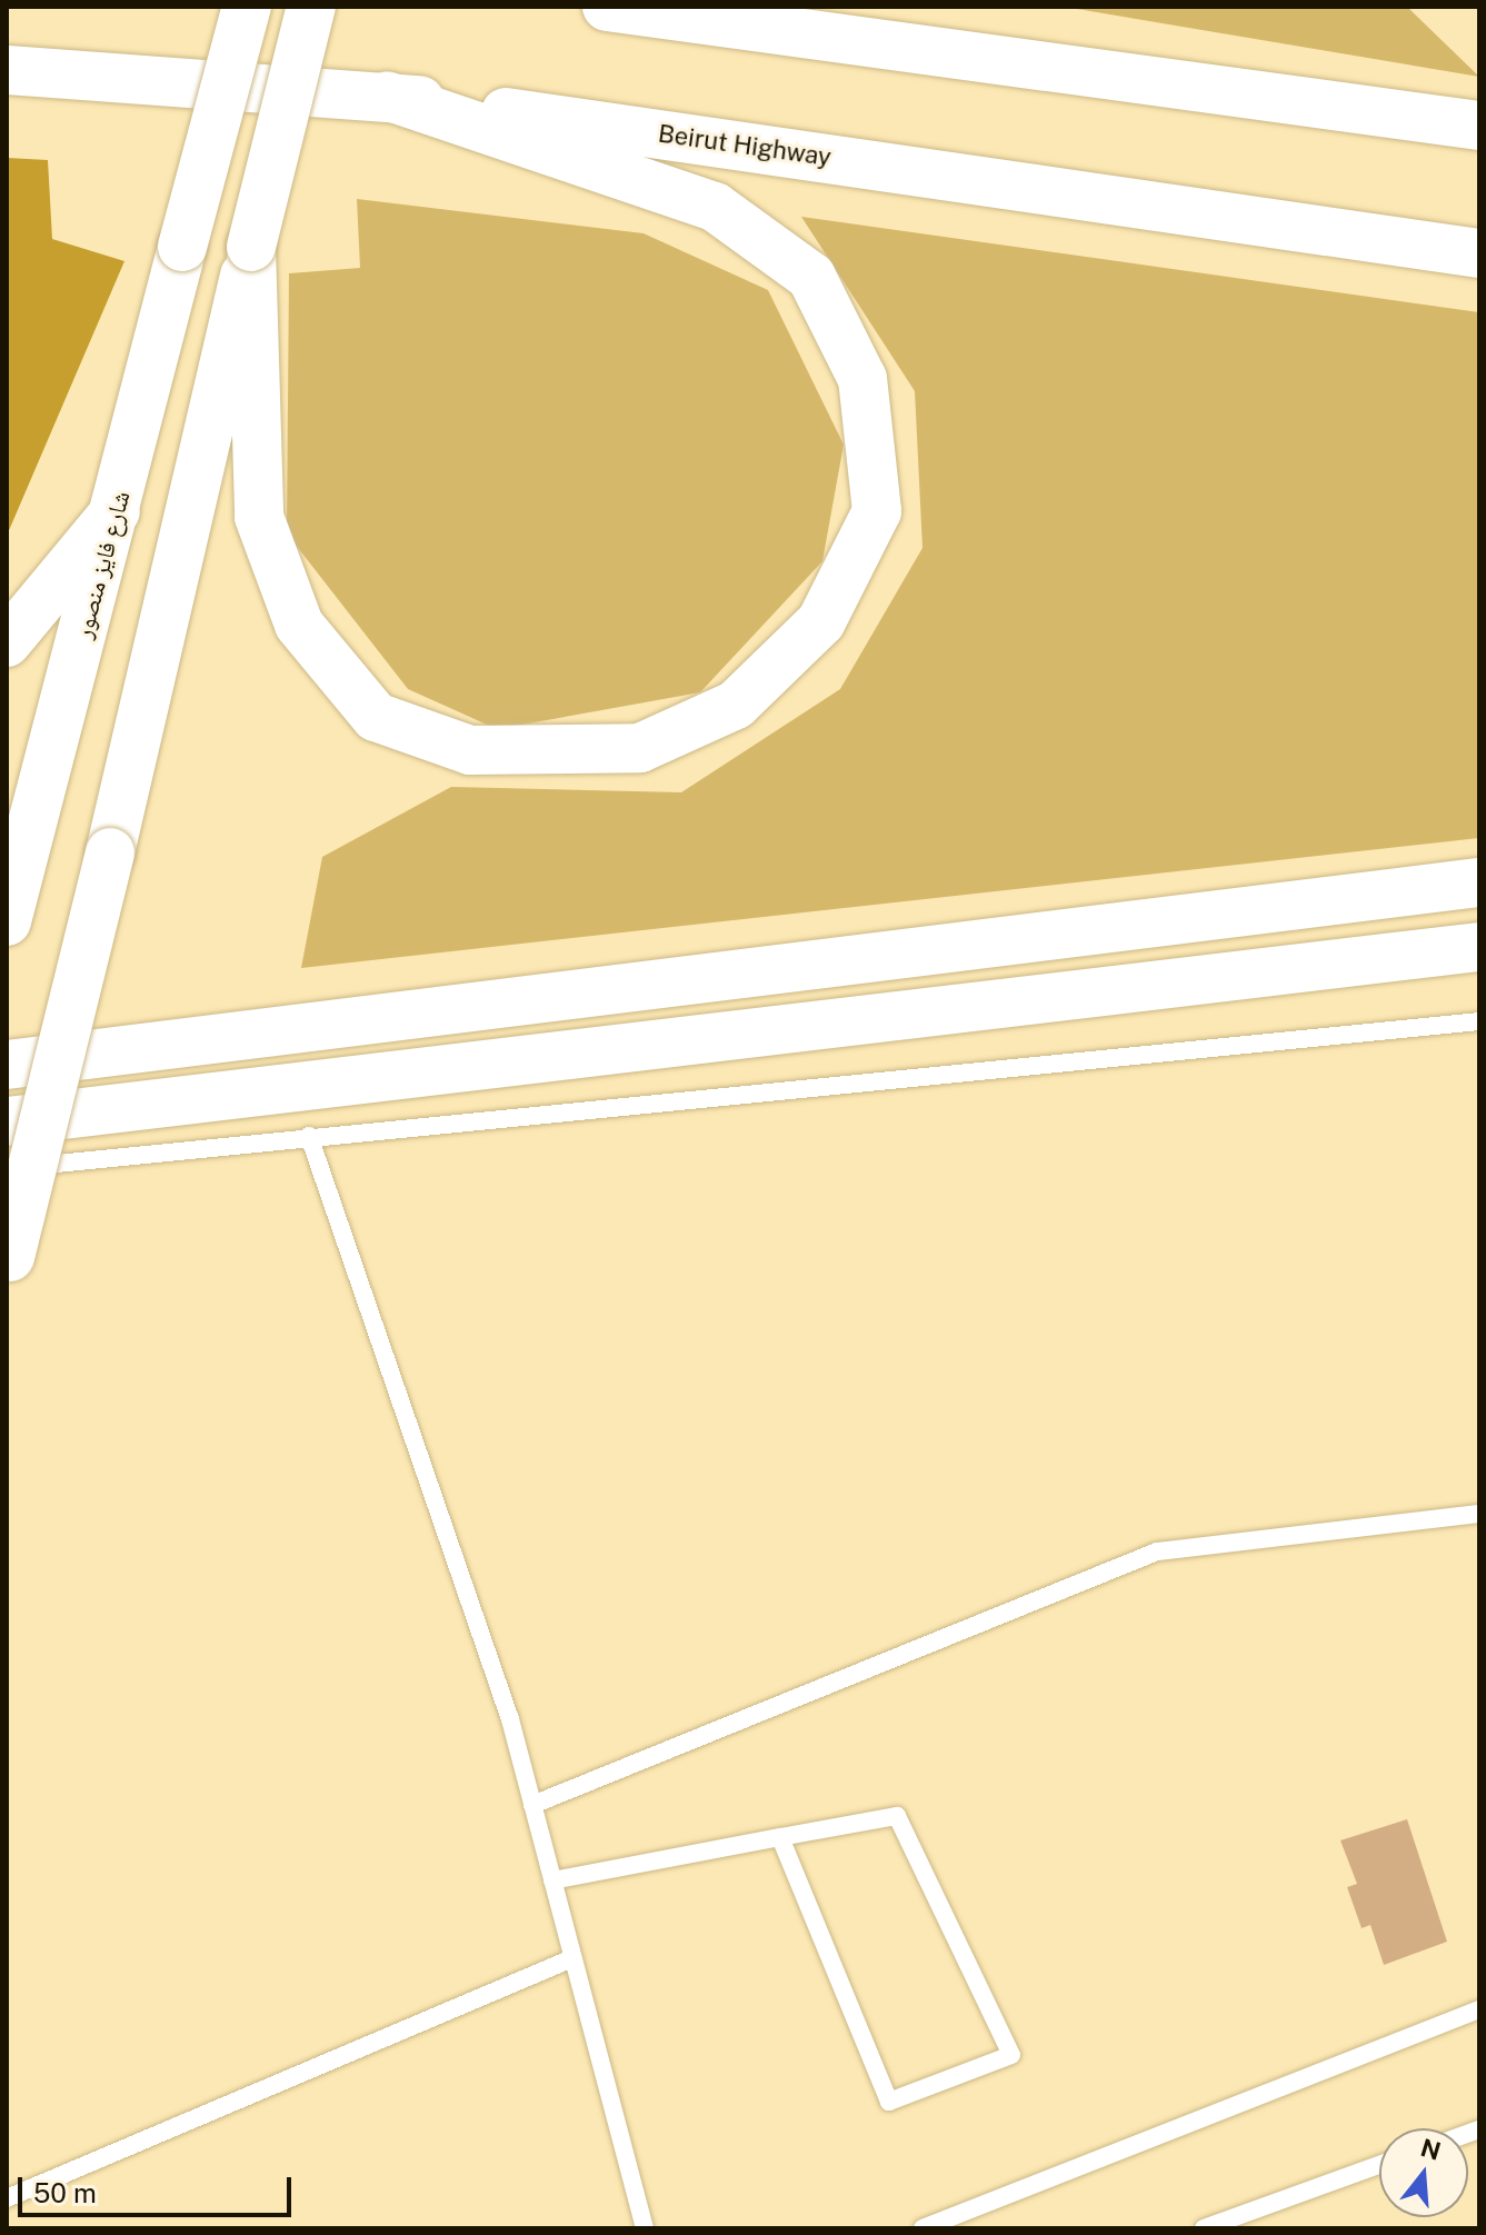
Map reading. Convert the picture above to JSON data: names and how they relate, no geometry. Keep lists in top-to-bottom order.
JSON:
{
  "streets": {
    "main road": ["Beirut Highway", "شارع فايز منصور"]
  },
  "scale_bar": "50 m",
  "north": "top"
}
